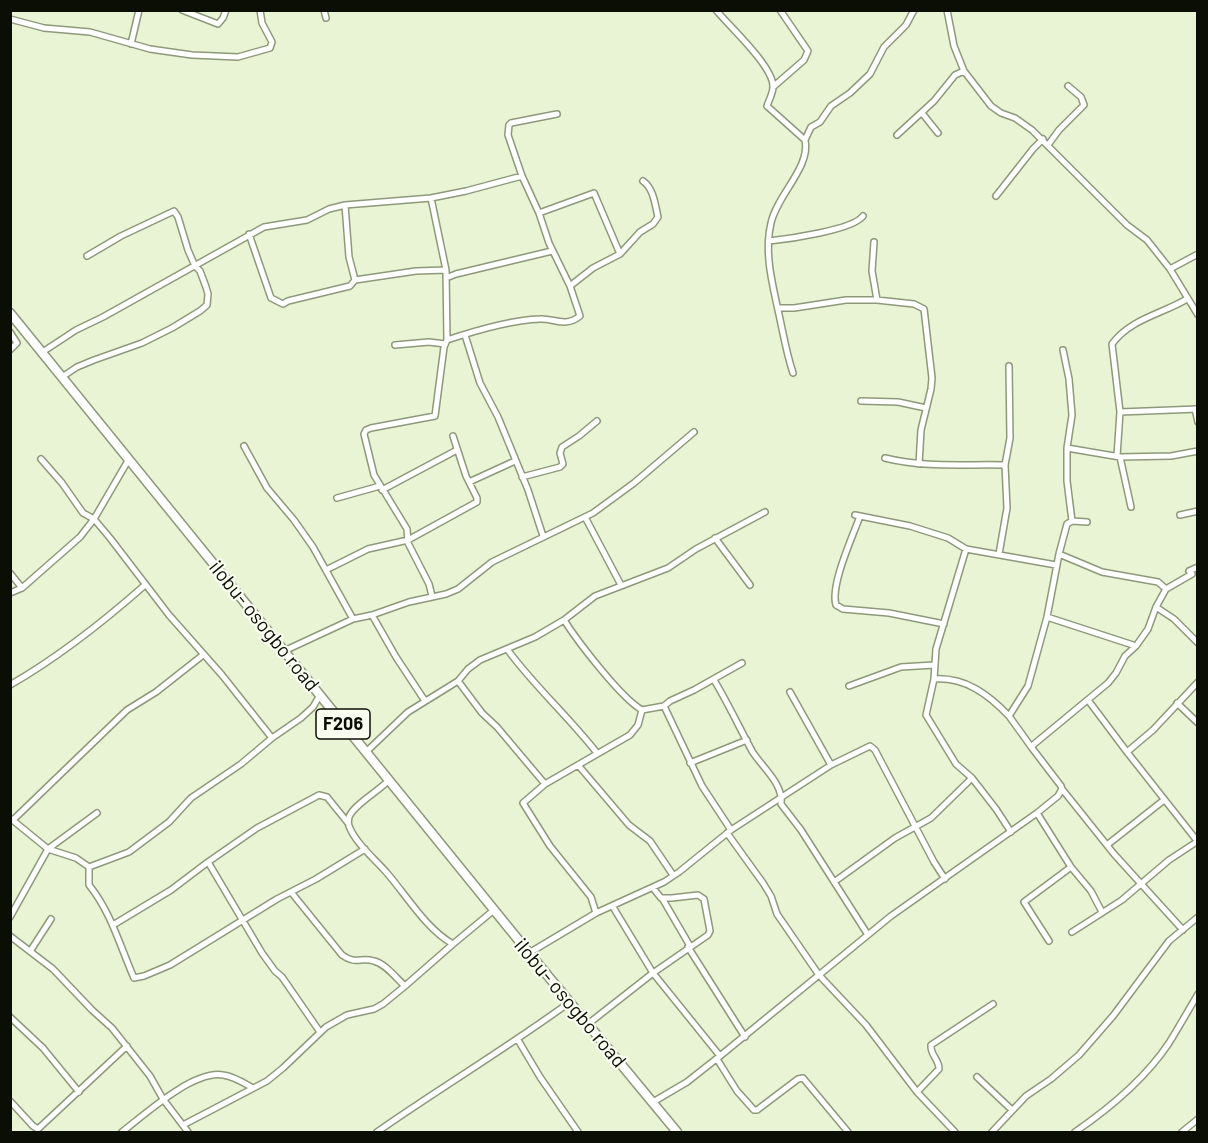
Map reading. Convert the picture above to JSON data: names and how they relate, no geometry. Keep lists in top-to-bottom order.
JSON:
{
  "streets": {
    "main road": ["ilobu- osogbo road", "F206"]
  }
}
